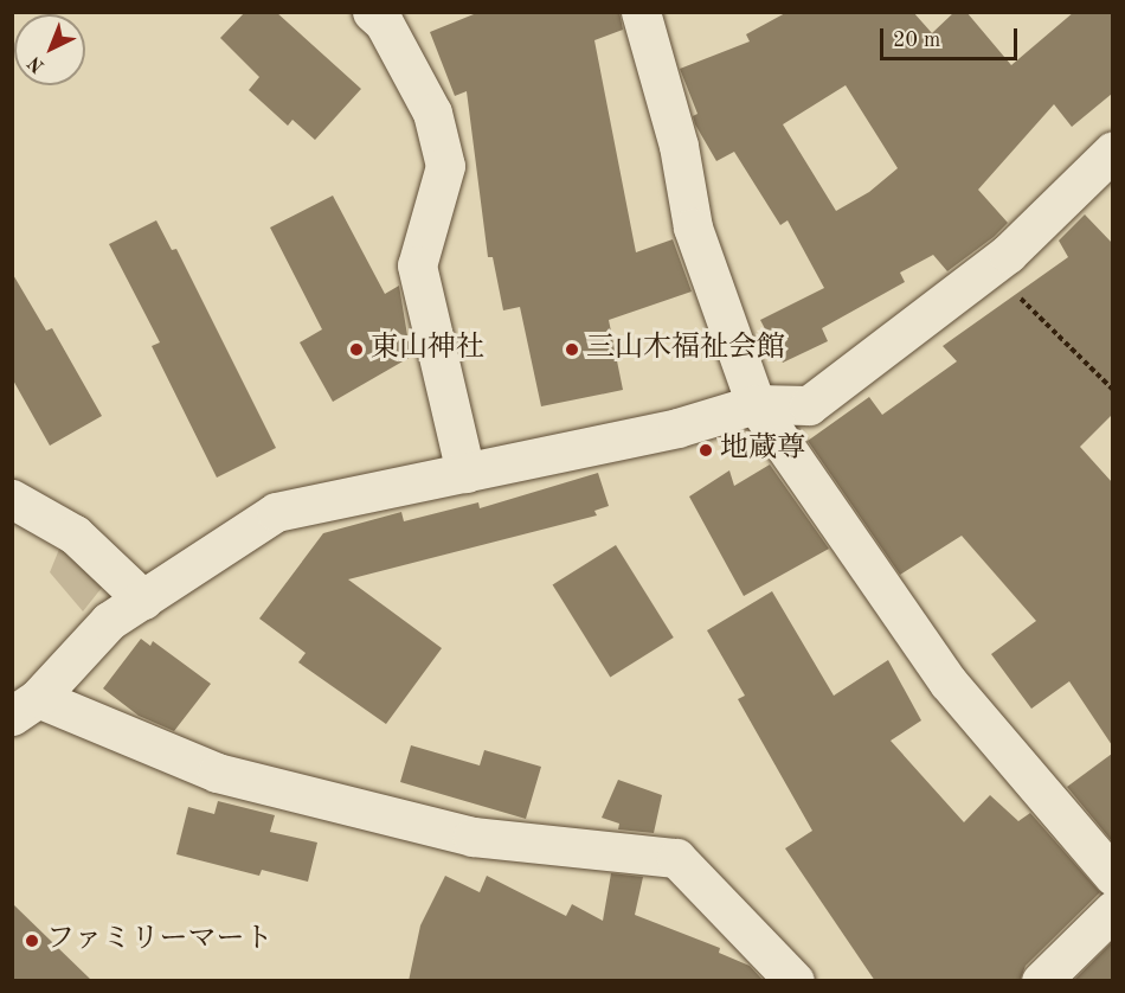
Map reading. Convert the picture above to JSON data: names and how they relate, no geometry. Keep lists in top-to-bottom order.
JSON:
{
  "places": [
    "東山神社",
    "三山木福祉会館",
    "地蔵尊",
    "ファミリーマート"
  ],
  "scale_bar": "20 m",
  "north": "bottom left"
}
